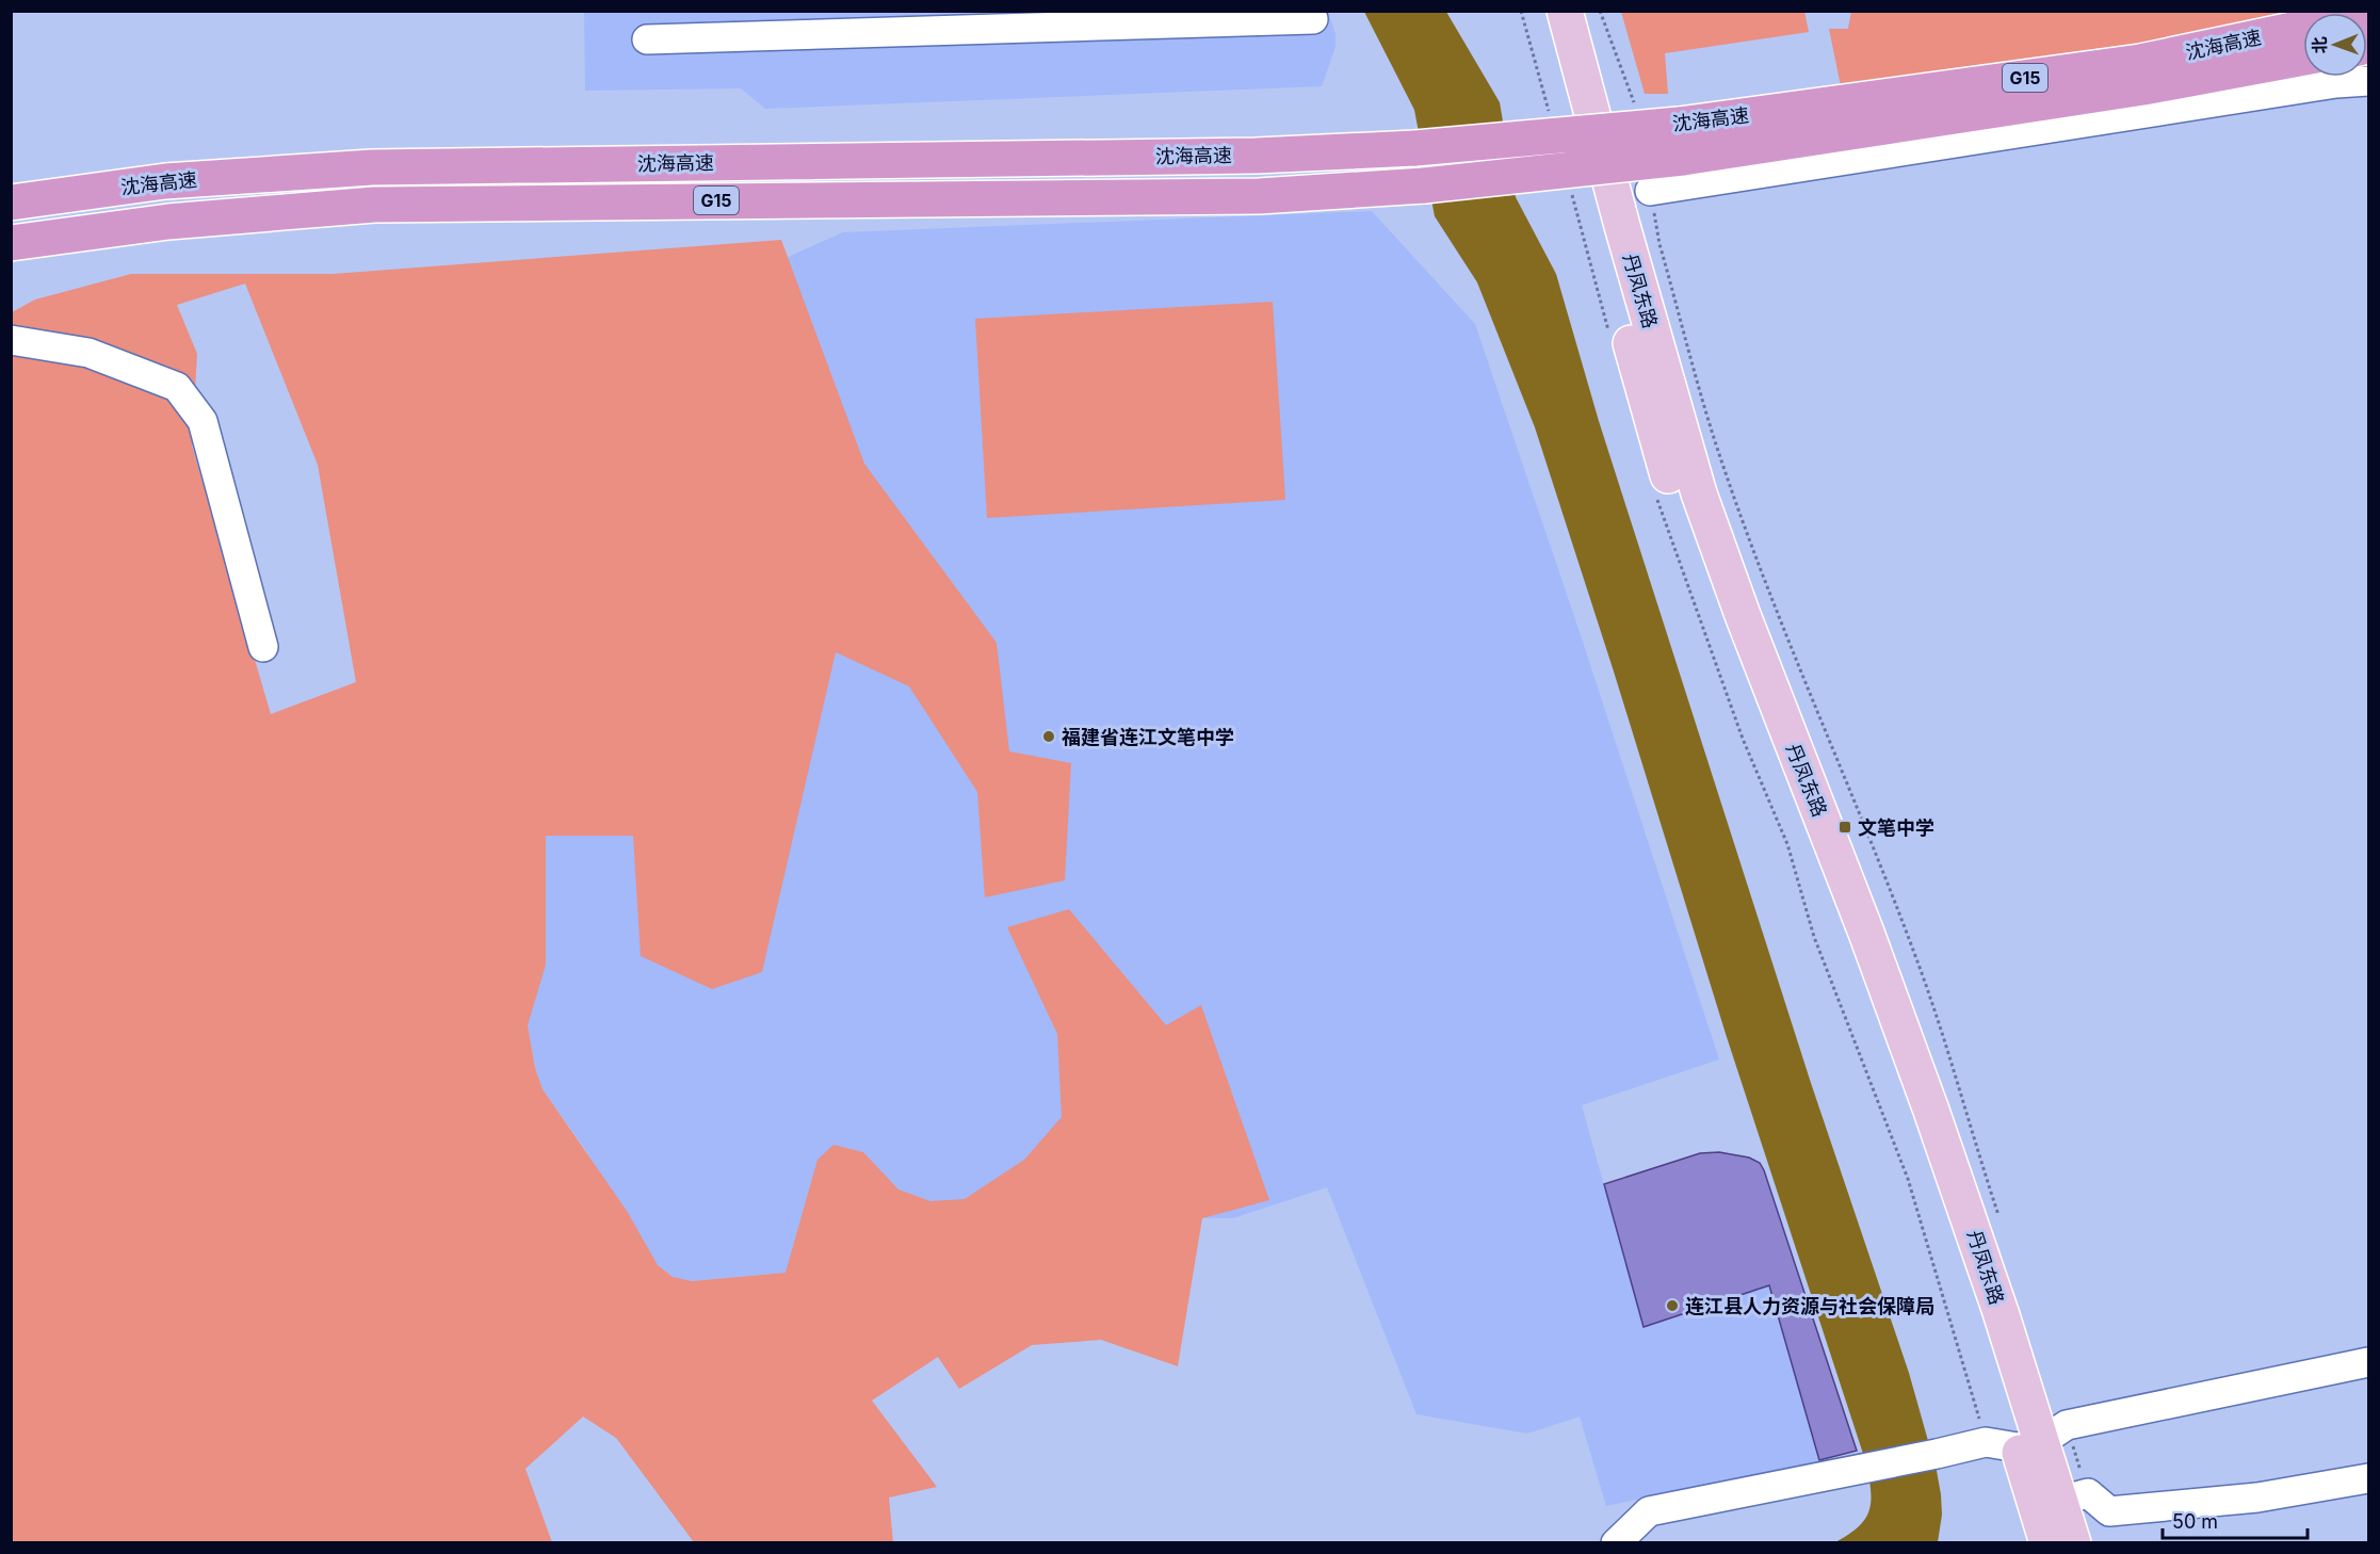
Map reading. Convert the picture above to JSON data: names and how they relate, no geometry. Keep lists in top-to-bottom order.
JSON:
{
  "streets": {
    "highway": ["沈海高速", "G15"],
    "main road": ["丹凤东路"]
  },
  "places": {
    "other": ["福建省连江文笔中学", "连江县人力资源与社会保障局"],
    "transit": ["文笔中学"]
  },
  "scale_bar": "50 m",
  "north": "left"
}
